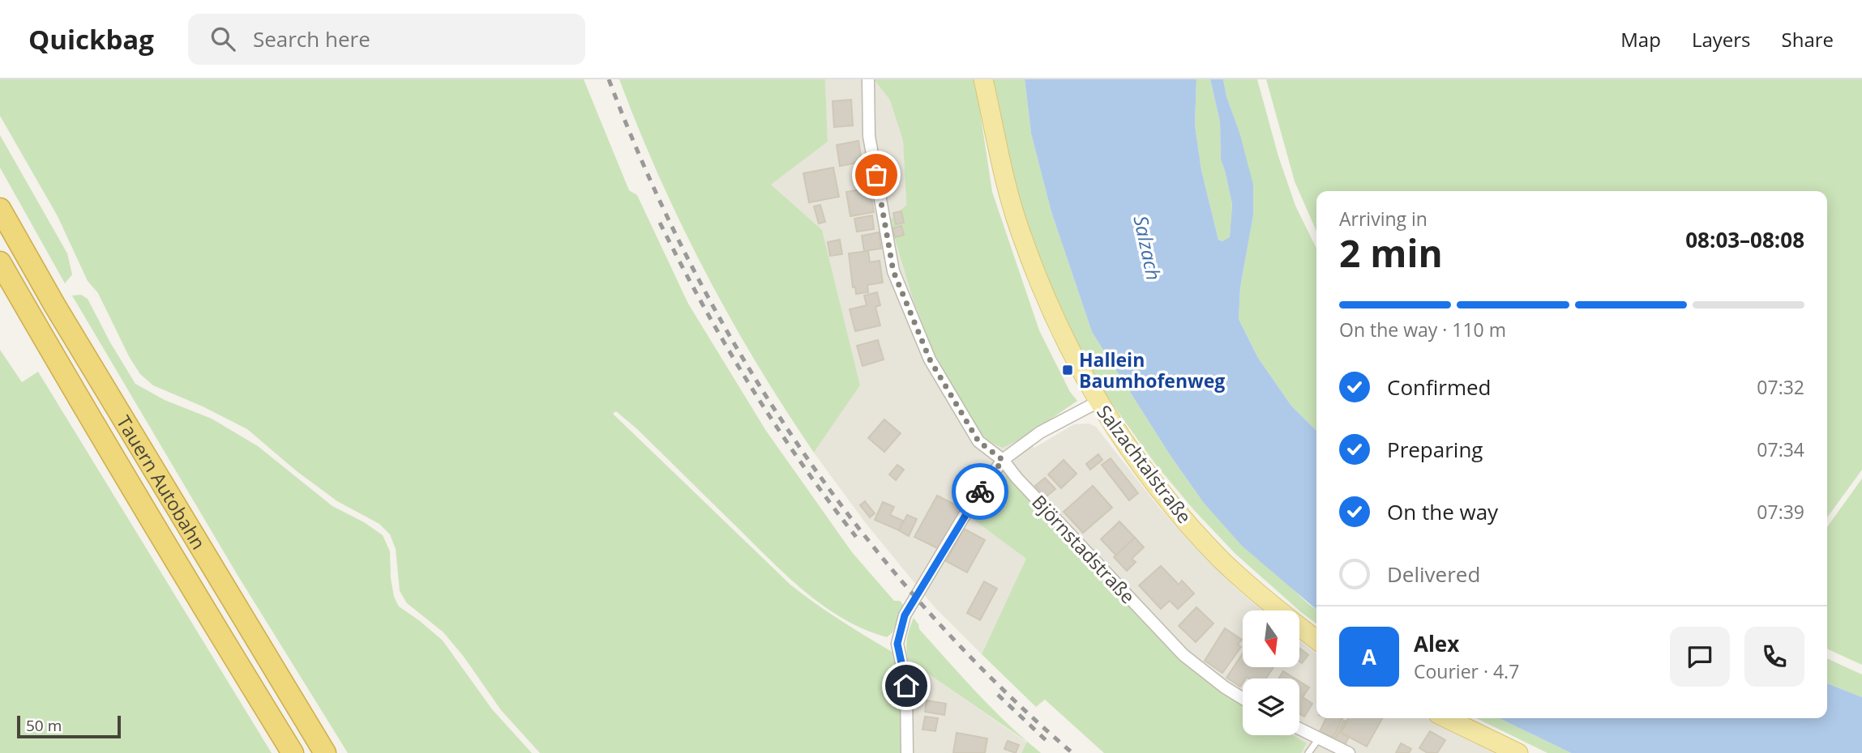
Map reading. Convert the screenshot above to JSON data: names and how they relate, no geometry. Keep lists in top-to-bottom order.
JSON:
{
  "streets": {
    "highway": ["Tauern Autobahn"],
    "main road": ["Salzachtalstraße"],
    "street": ["Björnstadstraße"]
  },
  "water": ["Salzach"],
  "places": {
    "transit": ["Hallein Baumhofenweg"]
  },
  "scale_bar": "50 m",
  "north": "bottom",
  "page": {
    "header": "Quickbag",
    "search": "Search here",
    "nav": ["Map", "Layers", "Share"],
    "heading": ["2 min", "Arriving in", "08:03–08:08"],
    "panel": ["Alex", "Courier · 4.7"],
    "bar": "On the way · 110 m",
    "list": [
      ["Confirmed", "07:32"],
      ["Preparing", "07:34"],
      ["On the way", "07:39"],
      "Delivered"
    ],
    "round": "A",
    "scale": "50 m"
  }
}
